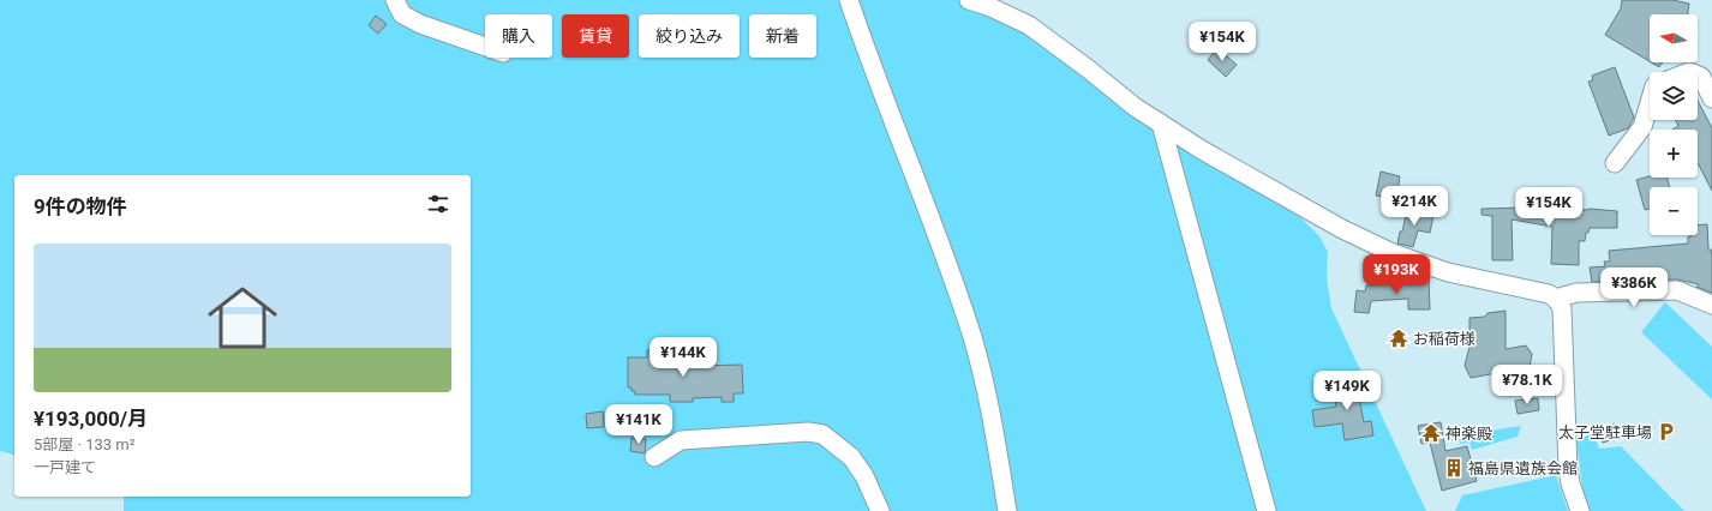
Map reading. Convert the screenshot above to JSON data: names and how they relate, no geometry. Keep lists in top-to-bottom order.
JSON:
{
  "places": {
    "temple": ["お稲荷様", "神楽殿"],
    "parking": ["太子堂駐車場"],
    "building": ["福島県遺族会館"]
  },
  "north": "left",
  "page": {
    "map_buttons": ["+", "−"],
    "chip": [
      "購入",
      "賃貸",
      "絞り込み",
      "新着"
    ],
    "price": [
      "¥154K",
      "¥214K",
      "¥154K",
      "¥193K",
      "¥386K",
      "¥144K",
      "¥78.1K",
      "¥149K",
      "¥141K"
    ],
    "heading": "9件の物件",
    "list": [
      {
        "name": "¥193,000/月",
        "note": "5部屋 · 133 m² · 一戸建て"
      }
    ]
  }
}
